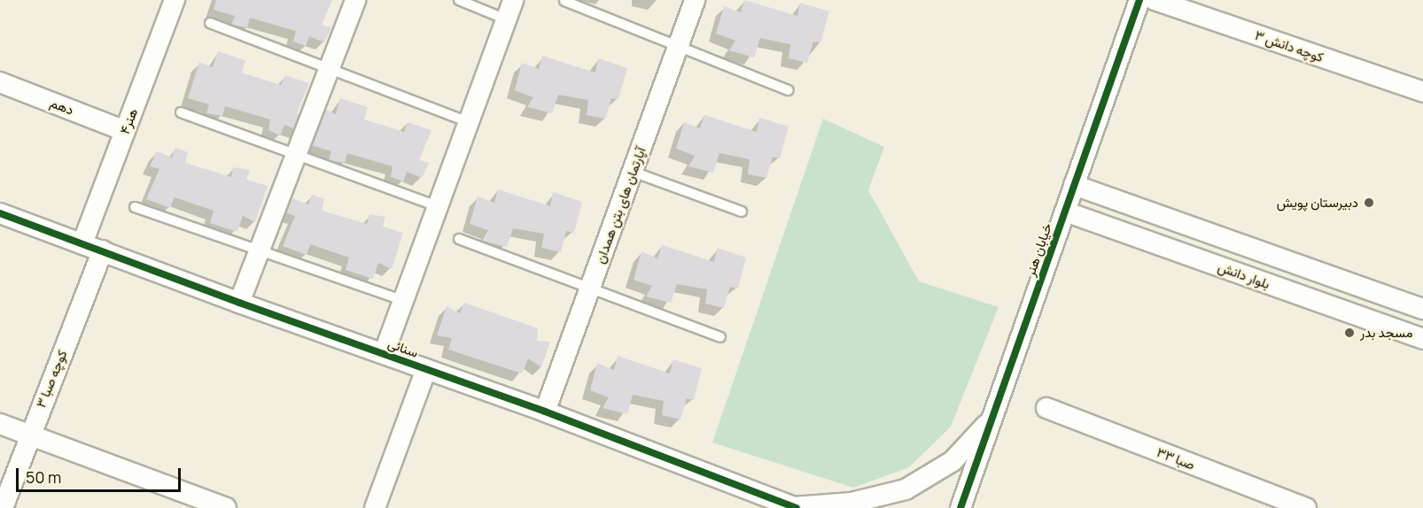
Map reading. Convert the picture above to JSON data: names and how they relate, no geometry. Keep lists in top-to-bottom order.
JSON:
{
  "streets": {
    "street": [
      "کوچه دانش ۳",
      "دهم",
      "هنر۴",
      "آپارتمان های بتن همدان",
      "خیابان هنر",
      "بلوار دانش",
      "سنائی",
      "کوچه صبا ۳",
      "۳۳ صبا"
    ]
  },
  "crossings": [
    ["دهم", "هنر۴"],
    ["هنر۴", "سنائی"],
    ["آپارتمان های بتن همدان", "سنائی"],
    ["خیابان هنر", "بلوار دانش"],
    ["سنائی", "کوچه صبا ۳"]
  ],
  "places": ["دبیرستان پویش", "مسجد بدر"],
  "scale_bar": "50 m"
}
